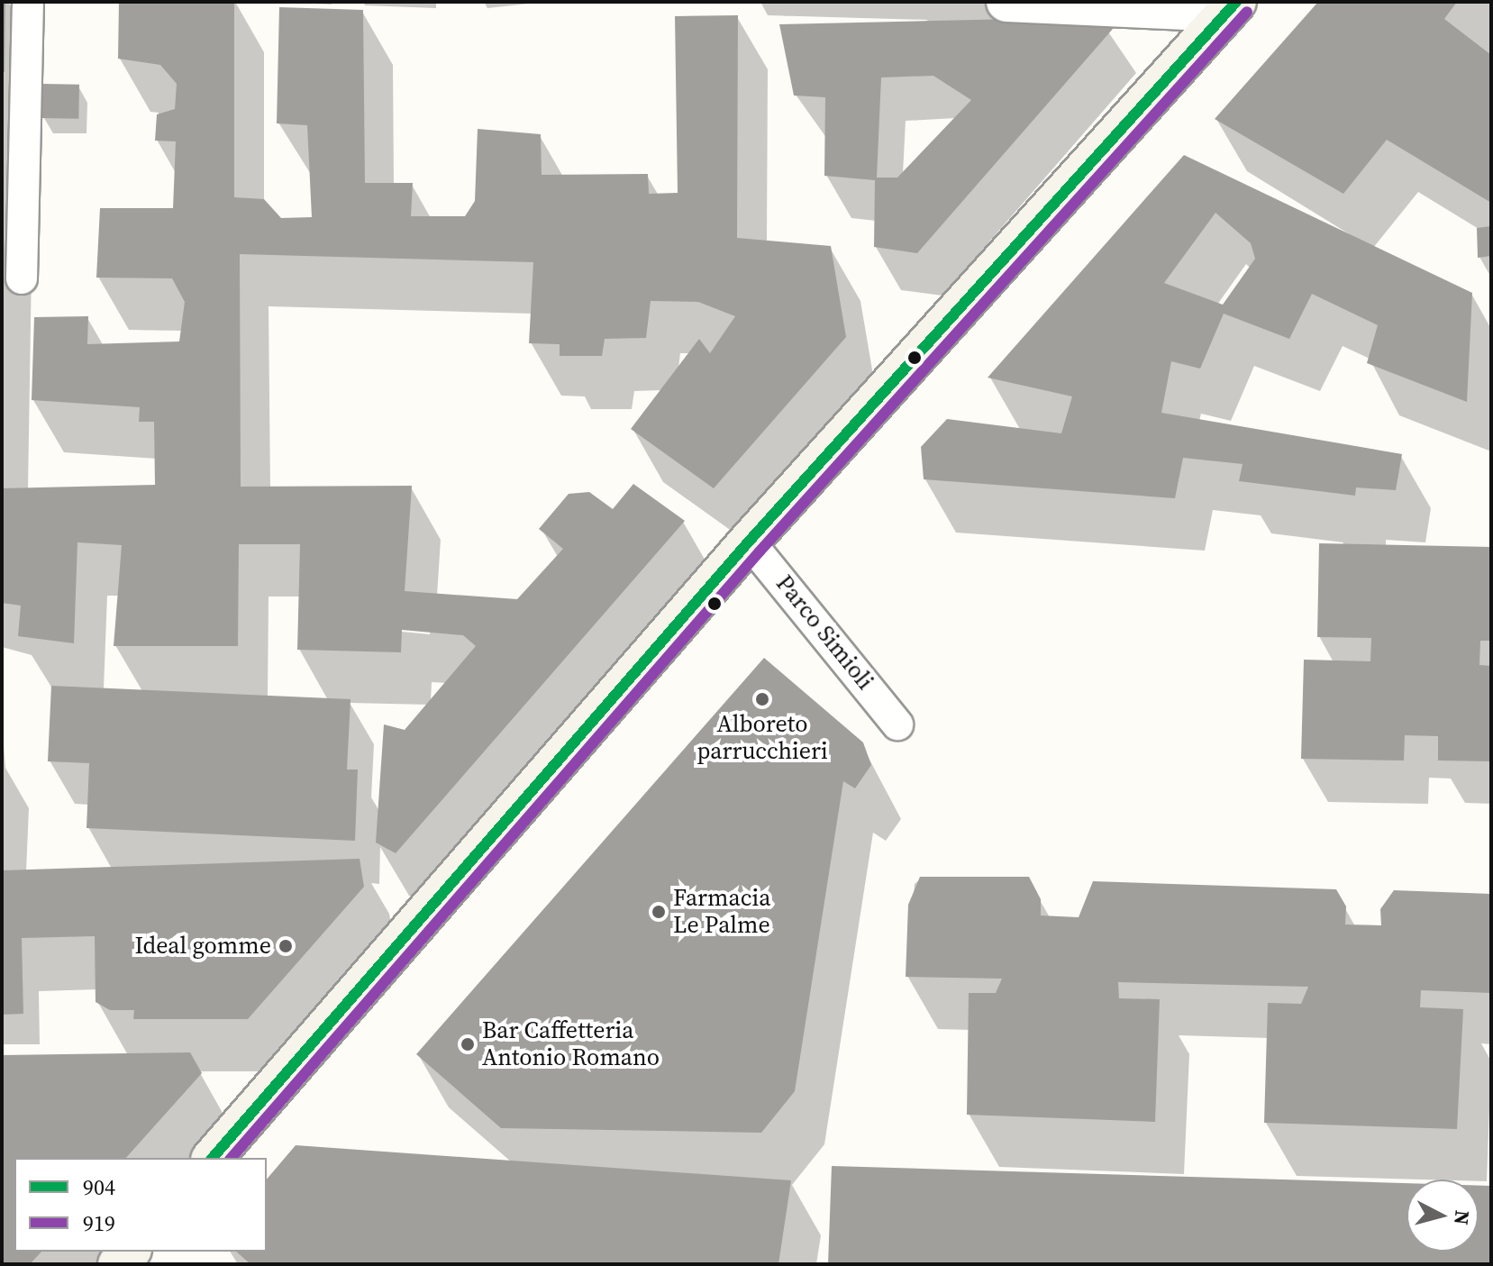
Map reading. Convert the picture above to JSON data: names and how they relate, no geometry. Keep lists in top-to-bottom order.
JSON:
{
  "streets": {
    "lane": ["Parco Simioli"]
  },
  "places": [
    "Alboreto parrucchieri",
    "Farmacia Le Palme",
    "Ideal gomme",
    "Bar Caffetteria Antonio Romano"
  ],
  "lines": ["transit line 904", "transit line 919"],
  "legend": ["904", "919"],
  "north": "right"
}
